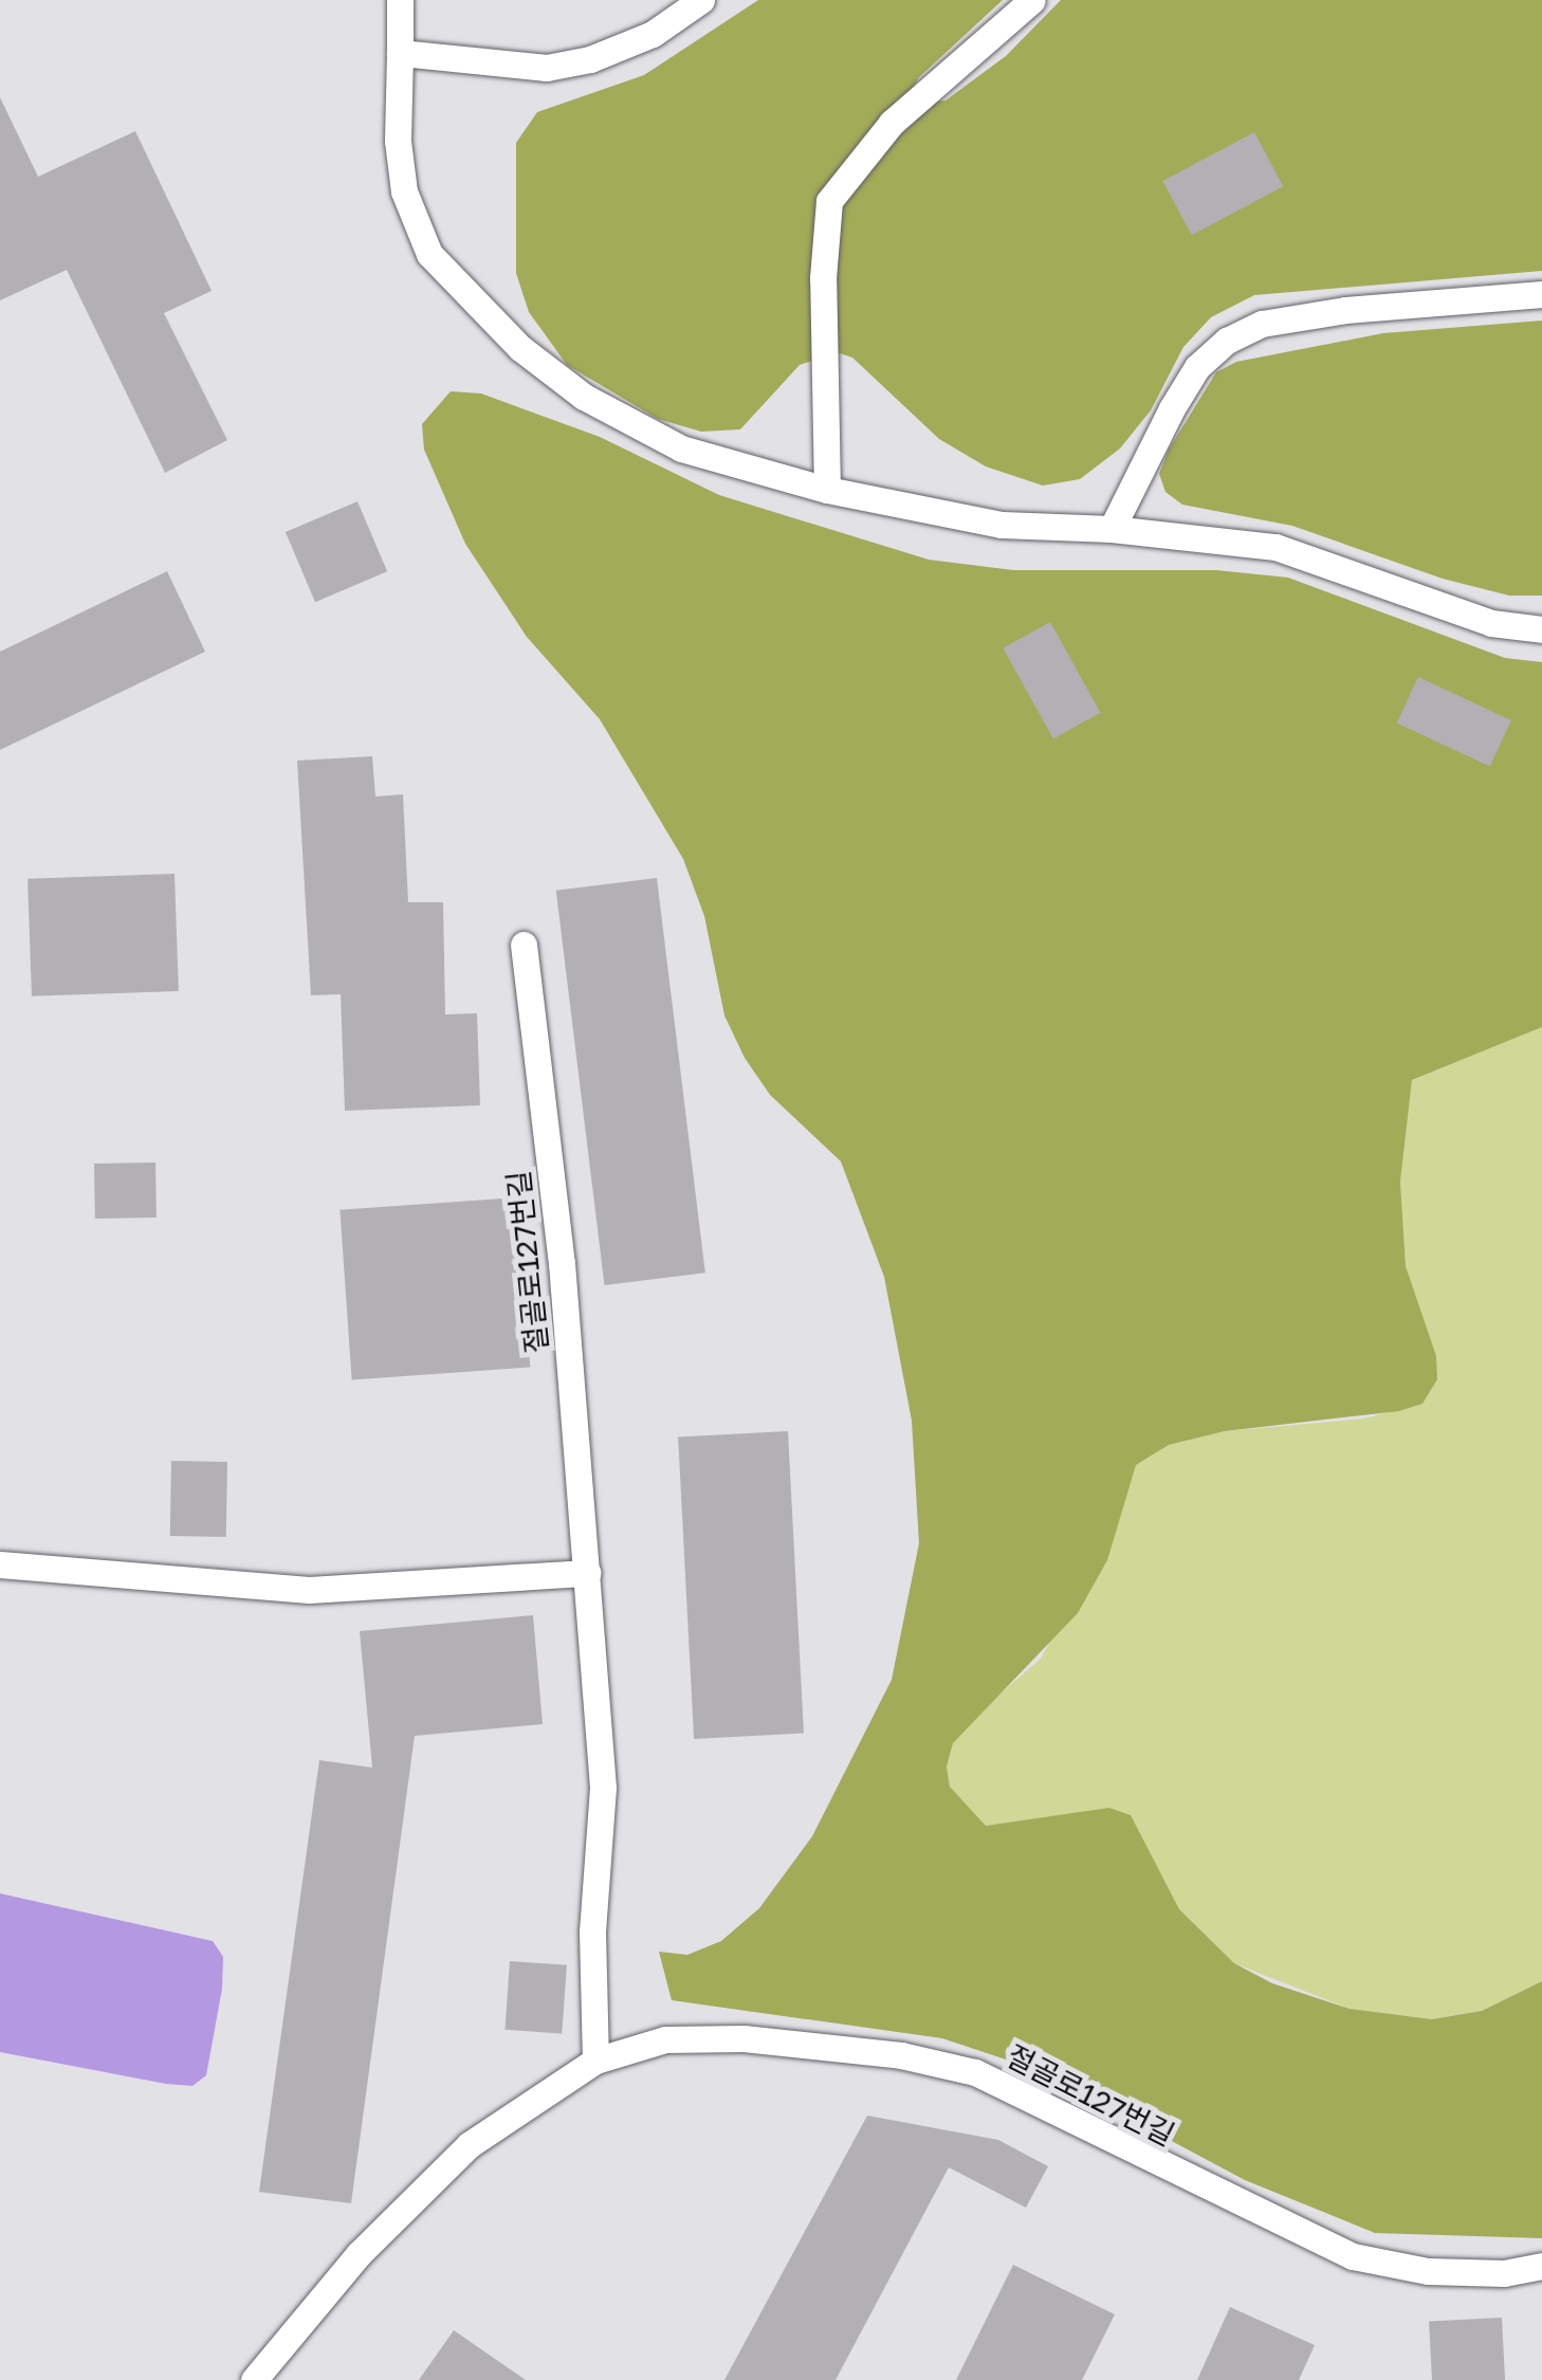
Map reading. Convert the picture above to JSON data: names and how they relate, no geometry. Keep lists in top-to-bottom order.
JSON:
{
  "streets": {
    "lane": ["절골로127번길"]
  }
}
